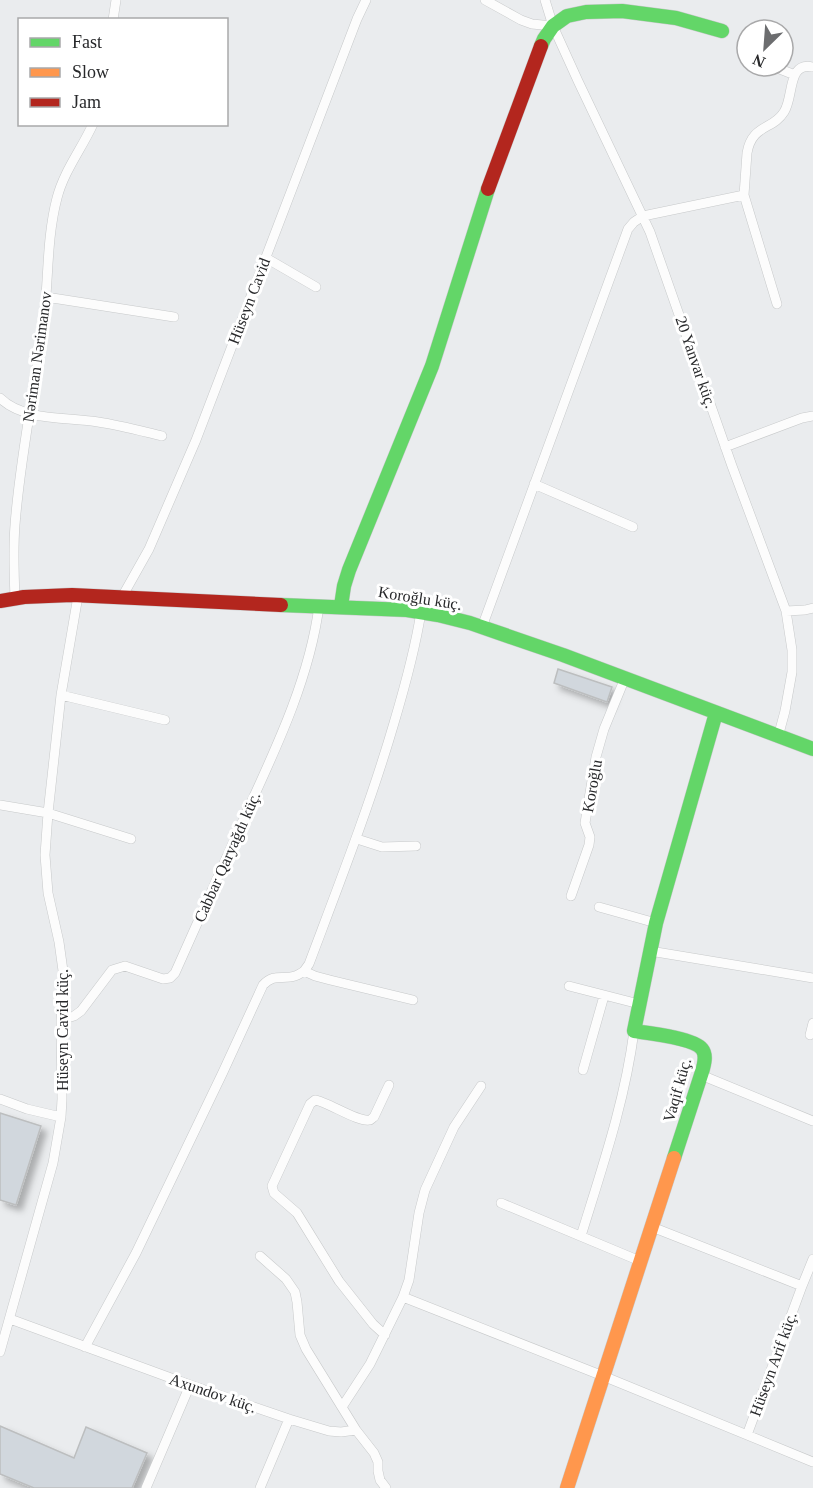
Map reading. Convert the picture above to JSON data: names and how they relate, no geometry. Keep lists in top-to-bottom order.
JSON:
{
  "streets": {
    "street": [
      "Hüseyn Cavid",
      "Nəriman Nərimanov",
      "20 Yanvar küç.",
      "Koroğlu küç.",
      "Koroğlu",
      "Cabbar Qaryağdı küç.",
      "Hüseyn Cavid küç.",
      "Vaqif küç.",
      "Hüseyn Arif küç.",
      "Axundov küç."
    ]
  },
  "crossings": [
    ["Hüseyn Cavid", "Koroğlu küç."],
    ["Nəriman Nərimanov", "Koroğlu küç."],
    ["20 Yanvar küç.", "Koroğlu küç."],
    ["Koroğlu küç.", "Koroğlu"],
    ["Koroğlu küç.", "Cabbar Qaryağdı küç."],
    ["Koroğlu küç.", "Hüseyn Cavid küç."],
    ["Cabbar Qaryağdı küç.", "Hüseyn Cavid küç."],
    ["Hüseyn Cavid küç.", "Axundov küç."]
  ],
  "legend": ["Fast", "Slow", "Jam"],
  "north": "bottom left"
}
